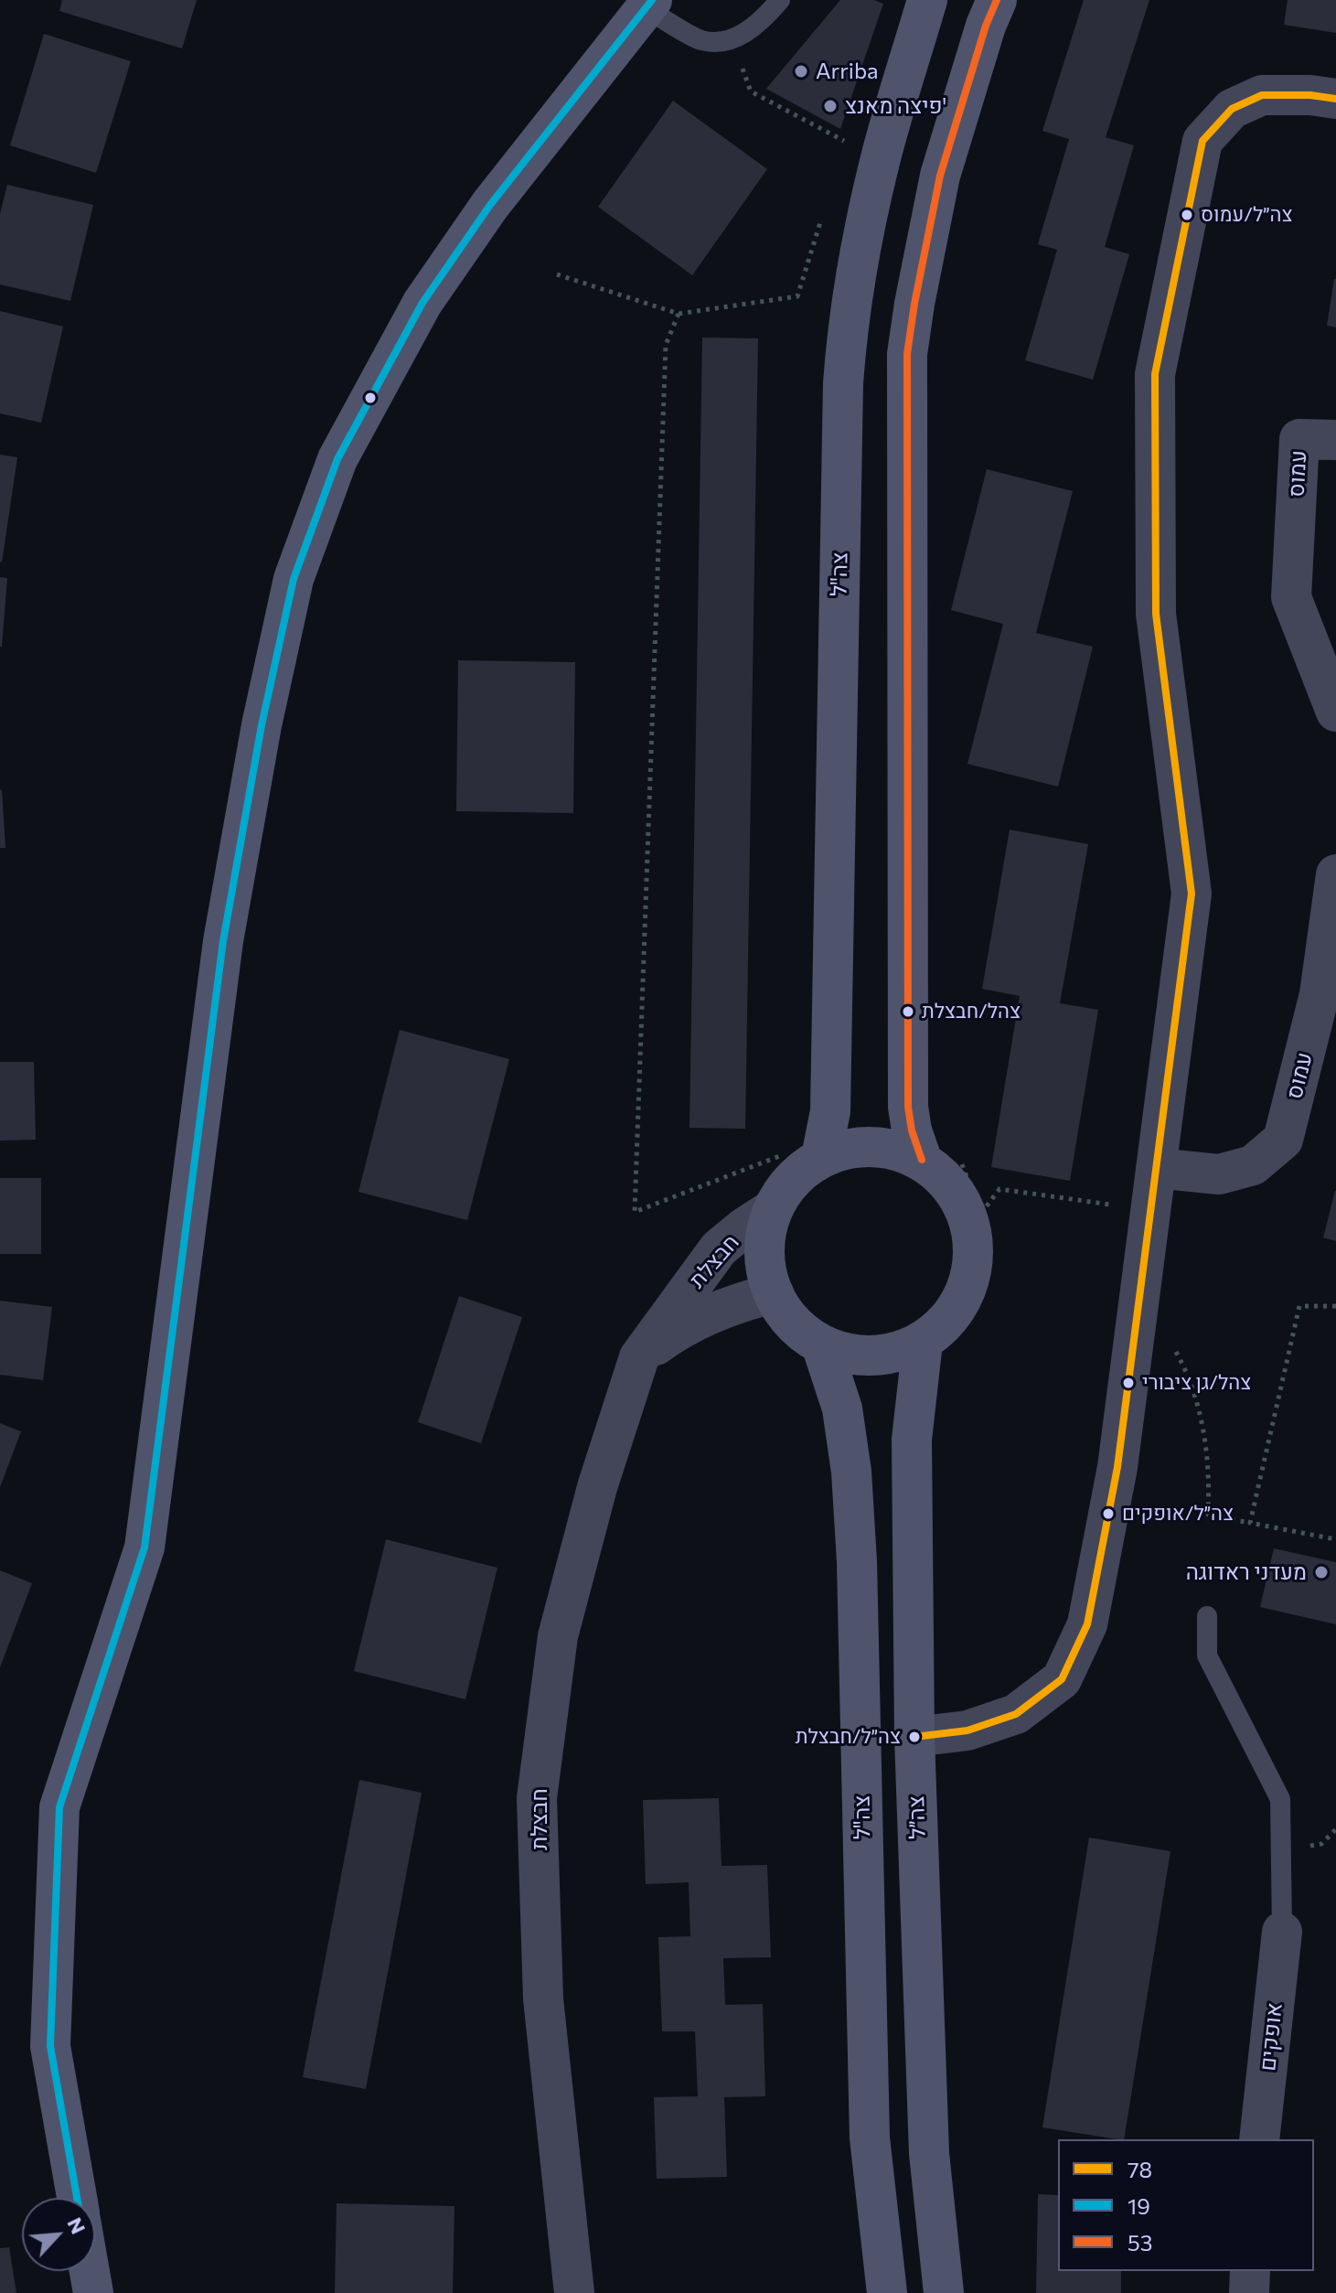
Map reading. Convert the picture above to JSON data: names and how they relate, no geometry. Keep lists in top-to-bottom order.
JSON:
{
  "streets": {
    "main road": ["צה\"ל", "צה״ל"],
    "street": ["עמוס", "חבצלת", "אופקים"]
  },
  "crossings": [
    ["צה\"ל", "חבצלת"],
    ["צה\"ל", "צה״ל"],
    ["חבצלת", "צה״ל"]
  ],
  "places": [
    "Arriba",
    "פיצה מאנצ'",
    "צה״ל/עמוס",
    "צהל/חבצלת",
    "צהל/גן ציבורי",
    "צה״ל/אופקים",
    "מעדני ראדוגה",
    "צה״ל/חבצלת"
  ],
  "lines": ["transit line 19", "transit line 53", "transit line 78"],
  "legend": ["78", "19", "53"],
  "north": "top right"
}
